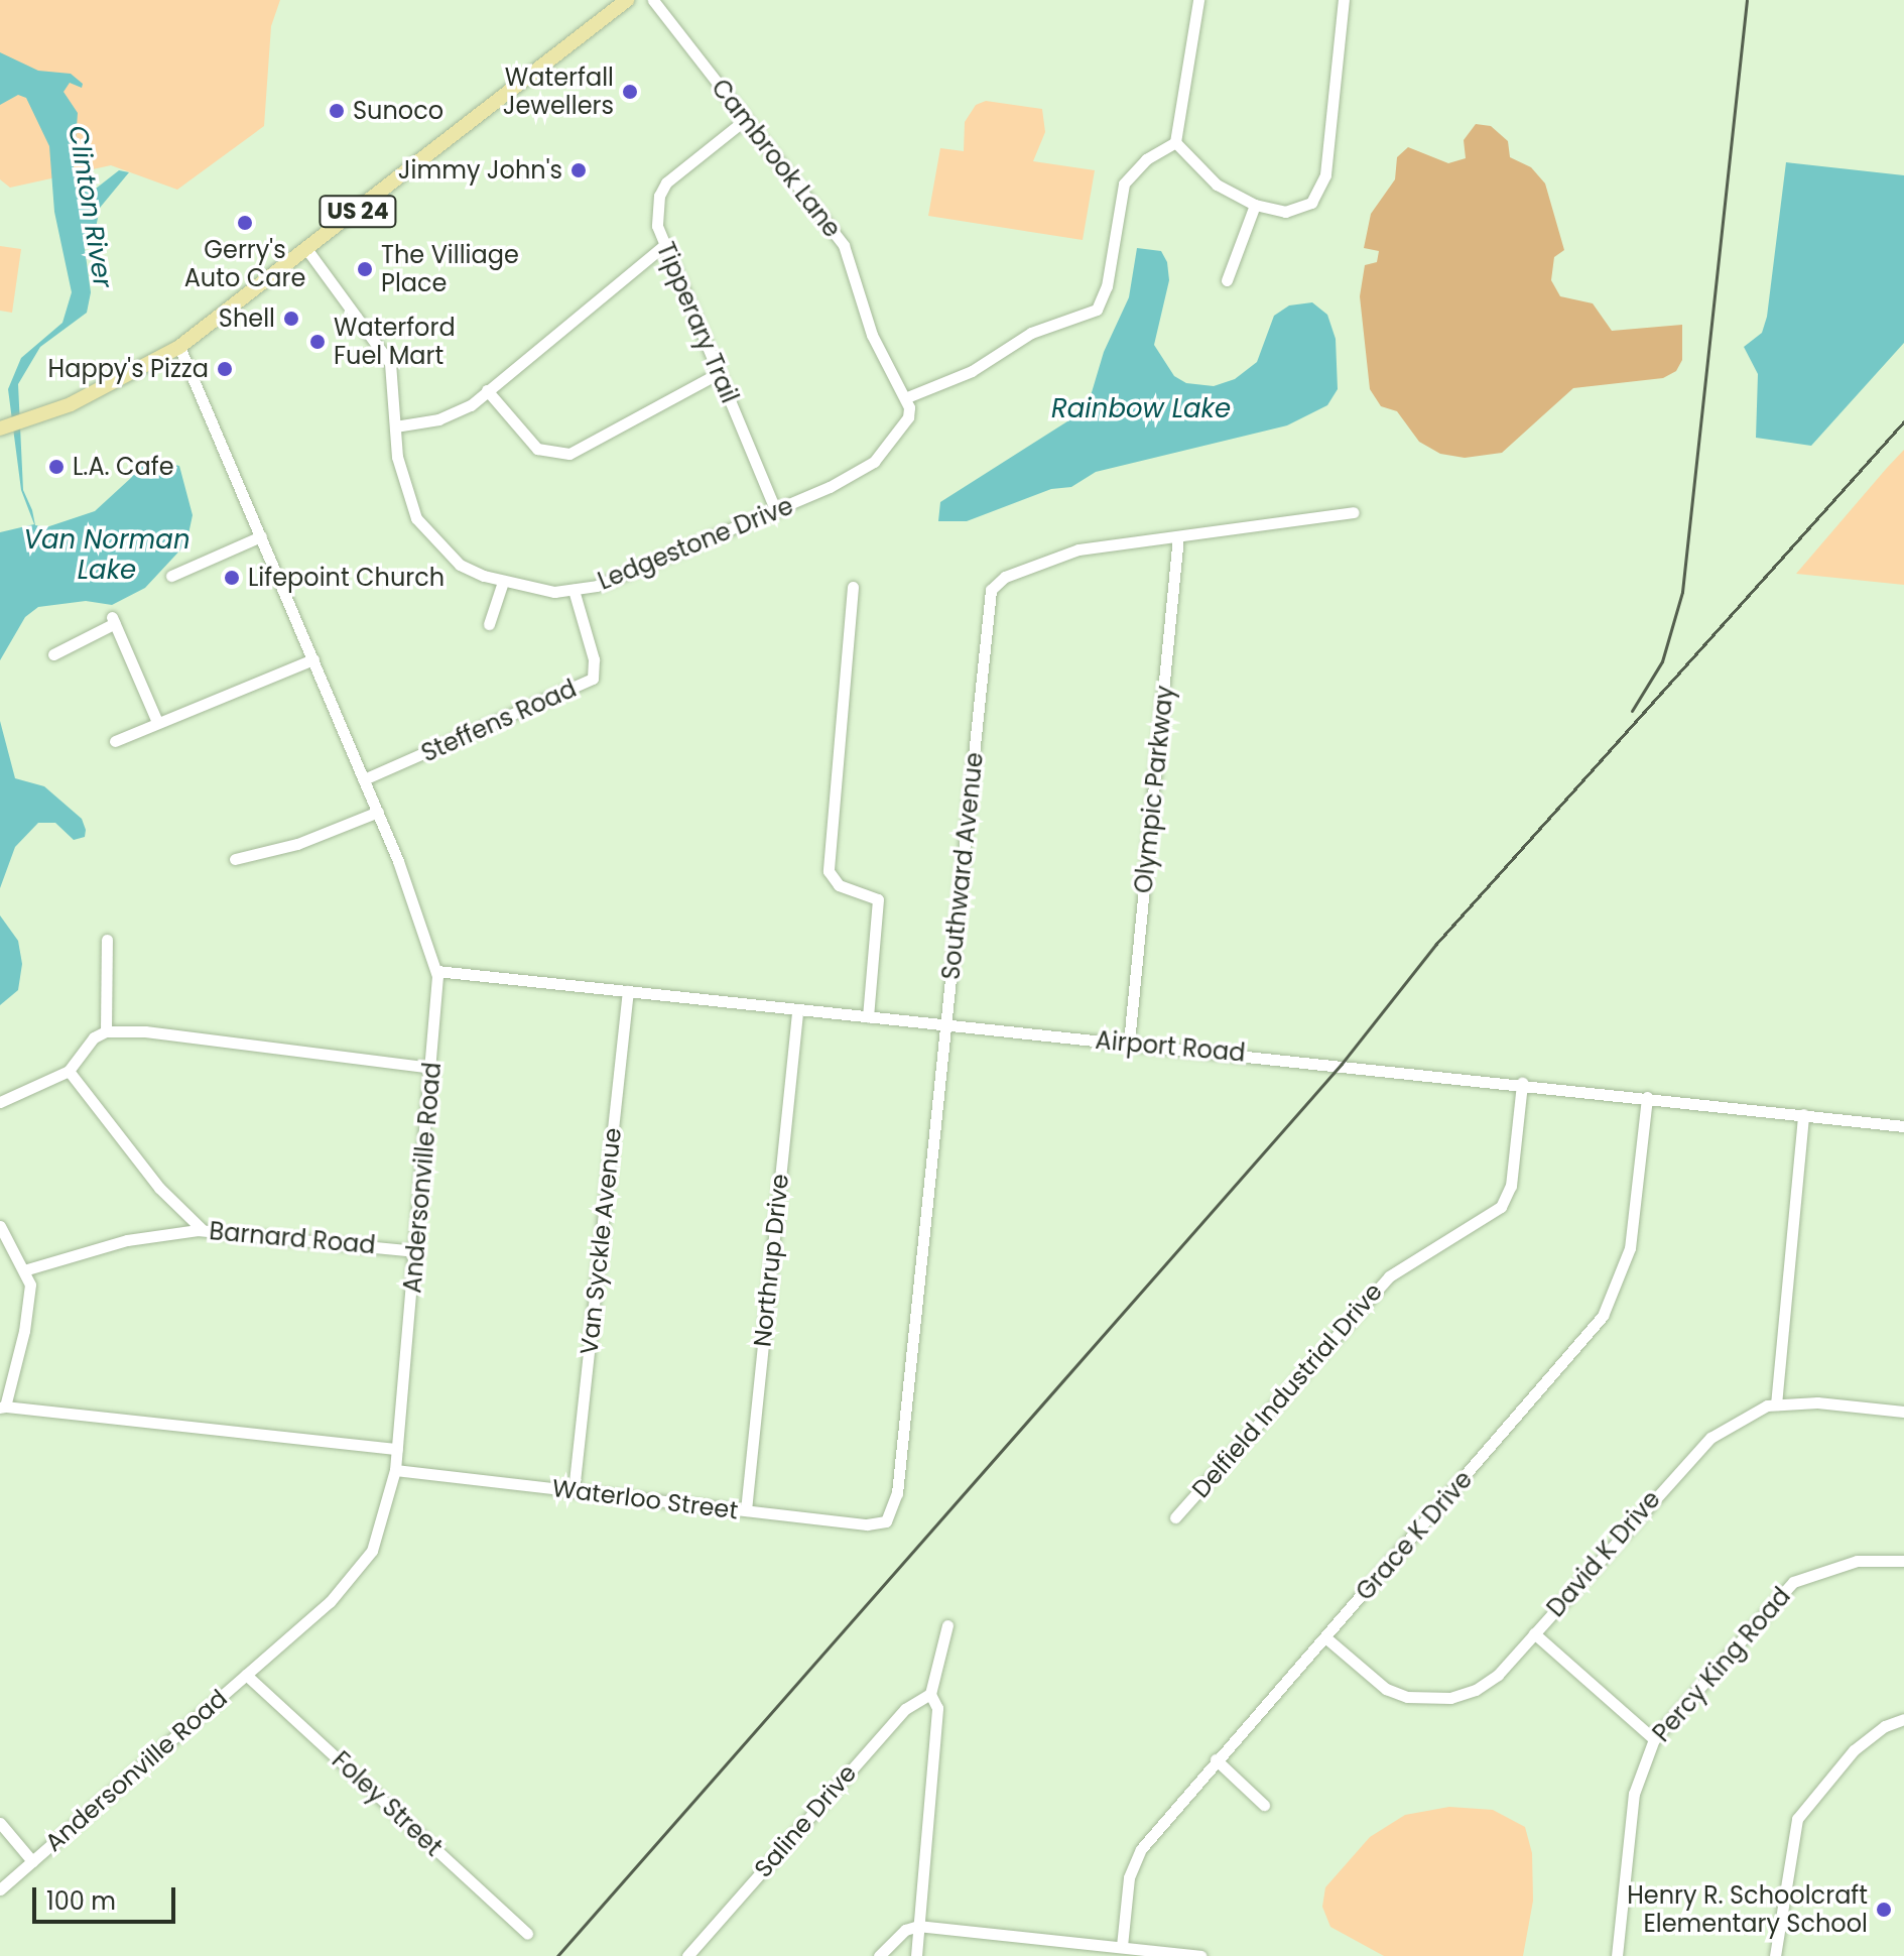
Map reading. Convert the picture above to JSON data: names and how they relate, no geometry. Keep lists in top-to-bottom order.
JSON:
{
  "streets": {
    "main road": ["US 24"],
    "street": [
      "Cambrook Lane",
      "Tipperary Trail",
      "Ledgestone Drive",
      "Steffens Road",
      "Olympic Parkway",
      "Southward Avenue",
      "Airport Road",
      "Andersonville Road",
      "Barnard Road",
      "Van Syckle Avenue",
      "Northrup Drive",
      "Delfield Industrial Drive",
      "Waterloo Street",
      "Grace K Drive",
      "David K Drive",
      "Percy King Road",
      "Foley Street",
      "Saline Drive"
    ]
  },
  "crossings": [
    ["Cambrook Lane", "Tipperary Trail"],
    ["Cambrook Lane", "Ledgestone Drive"],
    ["US 24", "Ledgestone Drive"],
    ["US 24", "Andersonville Road"],
    ["Tipperary Trail", "Ledgestone Drive"],
    ["Ledgestone Drive", "Steffens Road"],
    ["Steffens Road", "Andersonville Road"],
    ["Olympic Parkway", "Southward Avenue"],
    ["Olympic Parkway", "Airport Road"],
    ["Southward Avenue", "Airport Road"],
    ["Southward Avenue", "Waterloo Street"],
    ["Airport Road", "Andersonville Road"],
    ["Airport Road", "Van Syckle Avenue"],
    ["Airport Road", "Northrup Drive"],
    ["Airport Road", "Delfield Industrial Drive"],
    ["Airport Road", "Grace K Drive"],
    ["Andersonville Road", "Barnard Road"],
    ["Andersonville Road", "Waterloo Street"],
    ["Andersonville Road", "Foley Street"],
    ["Van Syckle Avenue", "Waterloo Street"],
    ["Northrup Drive", "Waterloo Street"],
    ["Grace K Drive", "David K Drive"]
  ],
  "water": ["Clinton River", "Rainbow Lake", "Van Norman Lake"],
  "places": [
    "Waterfall Jewellers",
    "Sunoco",
    "Jimmy John's",
    "Gerry's Auto Care",
    "The Villiage Place",
    "Shell",
    "Waterford Fuel Mart",
    "Happy's Pizza",
    "L.A. Cafe",
    "Lifepoint Church",
    "Henry R. Schoolcraft Elementary School"
  ],
  "scale_bar": "100 m"
}
